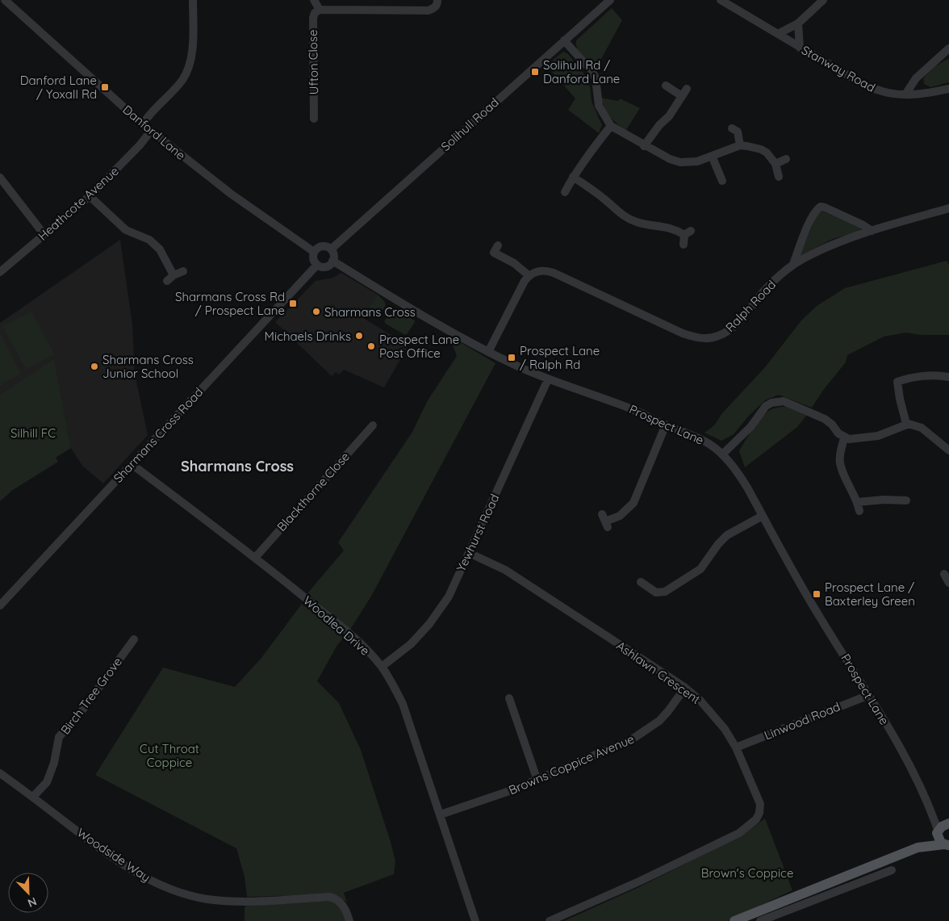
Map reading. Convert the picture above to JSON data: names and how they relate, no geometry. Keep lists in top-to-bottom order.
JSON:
{
  "streets": {
    "street": [
      "Ufton Close",
      "Stanway Road",
      "Solihull Road",
      "Danford Lane",
      "Heathcote Avenue",
      "Ralph Road",
      "Prospect Lane",
      "Sharmans Cross Road",
      "Blackthorne Close",
      "Yewhurst Road",
      "Woodlea Drive",
      "Ashlawn Crescent",
      "Birch Tree Grove",
      "Linwood Road",
      "Browns Coppice Avenue",
      "Woodside Way"
    ]
  },
  "crossings": [
    ["Solihull Road", "Danford Lane"],
    ["Solihull Road", "Prospect Lane"],
    ["Solihull Road", "Sharmans Cross Road"],
    ["Danford Lane", "Heathcote Avenue"],
    ["Danford Lane", "Prospect Lane"],
    ["Danford Lane", "Sharmans Cross Road"],
    ["Prospect Lane", "Sharmans Cross Road"],
    ["Prospect Lane", "Yewhurst Road"],
    ["Prospect Lane", "Linwood Road"],
    ["Sharmans Cross Road", "Woodlea Drive"],
    ["Blackthorne Close", "Woodlea Drive"],
    ["Yewhurst Road", "Woodlea Drive"],
    ["Yewhurst Road", "Ashlawn Crescent"],
    ["Woodlea Drive", "Browns Coppice Avenue"],
    ["Ashlawn Crescent", "Linwood Road"],
    ["Ashlawn Crescent", "Browns Coppice Avenue"],
    ["Birch Tree Grove", "Woodside Way"]
  ],
  "districts": ["Sharmans Cross"],
  "parks": ["Silhill FC", "Cut Throat Coppice", "Brown's Coppice"],
  "places": {
    "transit": [
      "Solihull Rd / Danford Lane",
      "Danford Lane / Yoxall Rd",
      "Sharmans Cross Rd / Prospect Lane",
      "Prospect Lane / Ralph Rd",
      "Prospect Lane / Baxterley Green"
    ],
    "other": [
      "Sharmans Cross",
      "Michaels Drinks",
      "Prospect Lane Post Office",
      "Sharmans Cross Junior School"
    ]
  },
  "north": "bottom right"
}
